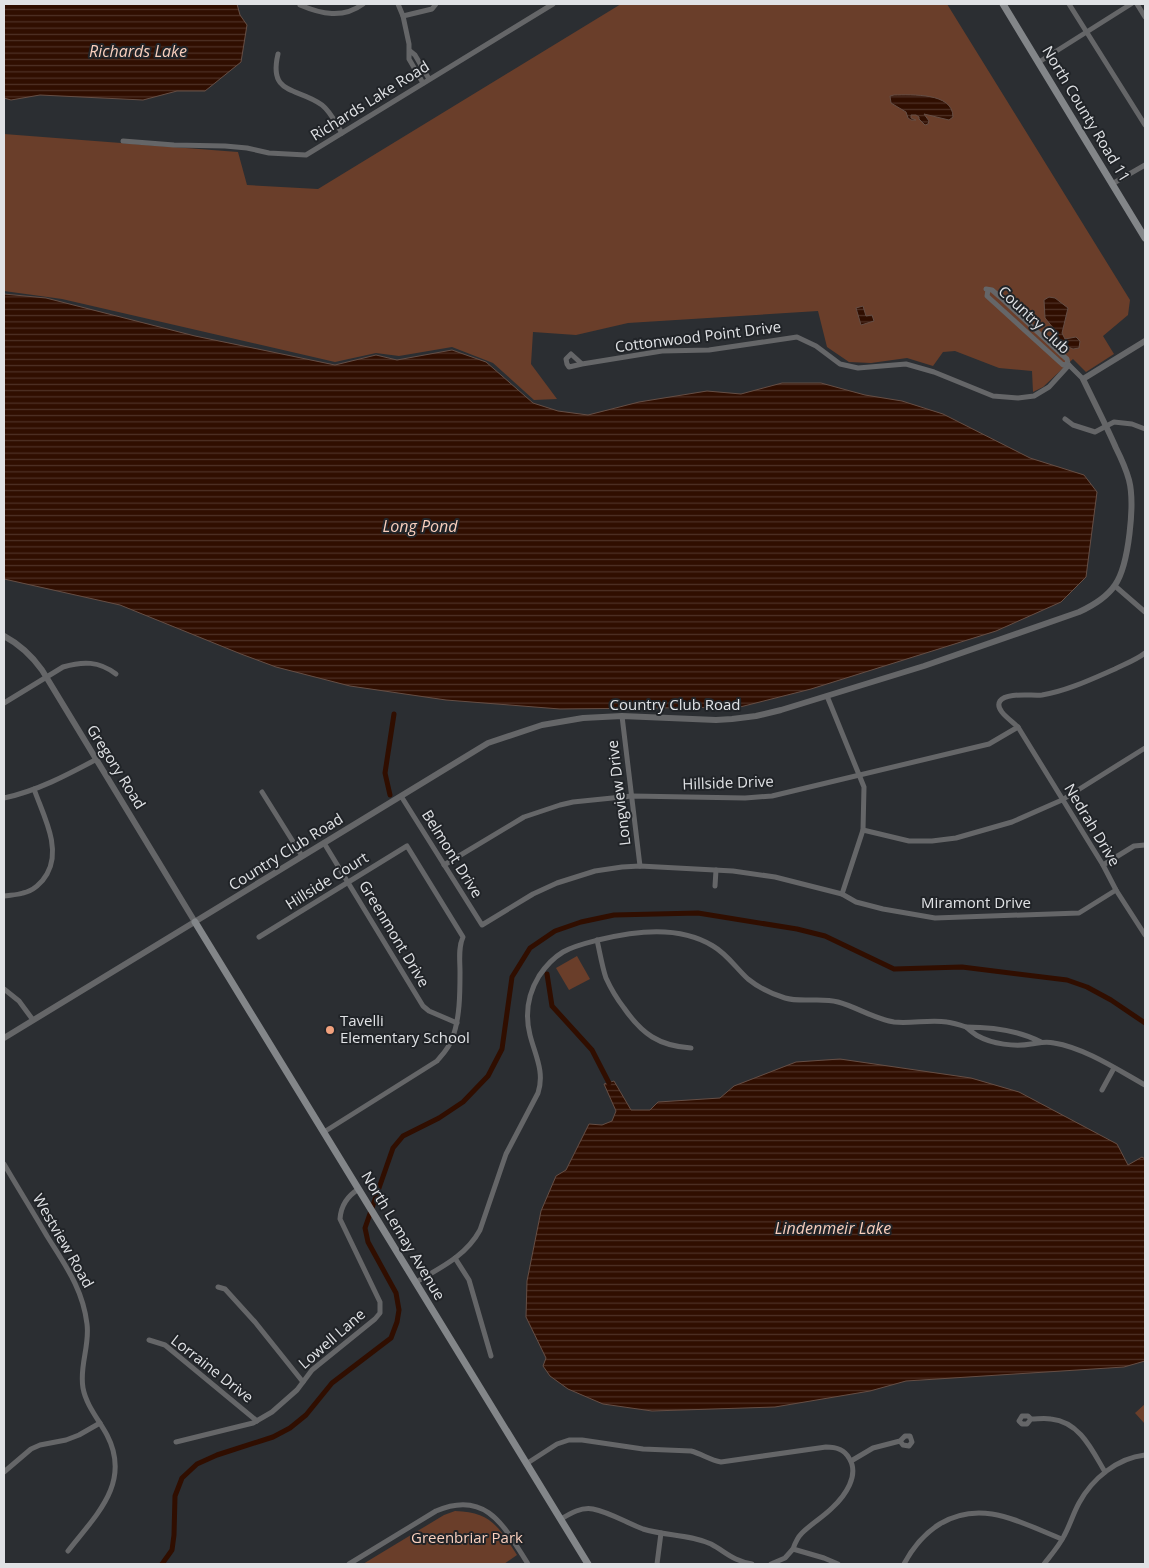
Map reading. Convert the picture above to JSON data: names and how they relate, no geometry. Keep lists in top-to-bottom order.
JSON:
{
  "streets": {
    "main road": ["North County Road 11", "North Lemay Avenue"],
    "street": [
      "Richards Lake Road",
      "Country Club",
      "Cottonwood Point Drive",
      "Country Club Road",
      "Gregory Road",
      "Hillside Drive",
      "Longview Drive",
      "Nedrah Drive",
      "Belmont Drive",
      "Hillside Court",
      "Miramont Drive",
      "Greenmont Drive",
      "Westview Road",
      "Lowell Lane",
      "Lorraine Drive"
    ]
  },
  "crossings": [
    ["Country Club", "Cottonwood Point Drive"],
    ["Country Club Road", "Gregory Road"],
    ["Country Club Road", "Longview Drive"],
    ["Country Club Road", "Belmont Drive"],
    ["Country Club Road", "Greenmont Drive"],
    ["Country Club Road", "North Lemay Avenue"],
    ["Gregory Road", "North Lemay Avenue"],
    ["Hillside Drive", "Longview Drive"],
    ["Hillside Drive", "Nedrah Drive"],
    ["Hillside Drive", "Belmont Drive"],
    ["Longview Drive", "Miramont Drive"],
    ["Nedrah Drive", "Miramont Drive"],
    ["Belmont Drive", "Miramont Drive"],
    ["Hillside Court", "Greenmont Drive"],
    ["North Lemay Avenue", "Lowell Lane"],
    ["Lowell Lane", "Lorraine Drive"]
  ],
  "water": ["Richards Lake", "Long Pond", "Lindenmeir Lake"],
  "parks": ["Greenbriar Park"],
  "places": ["Tavelli Elementary School"]
}
